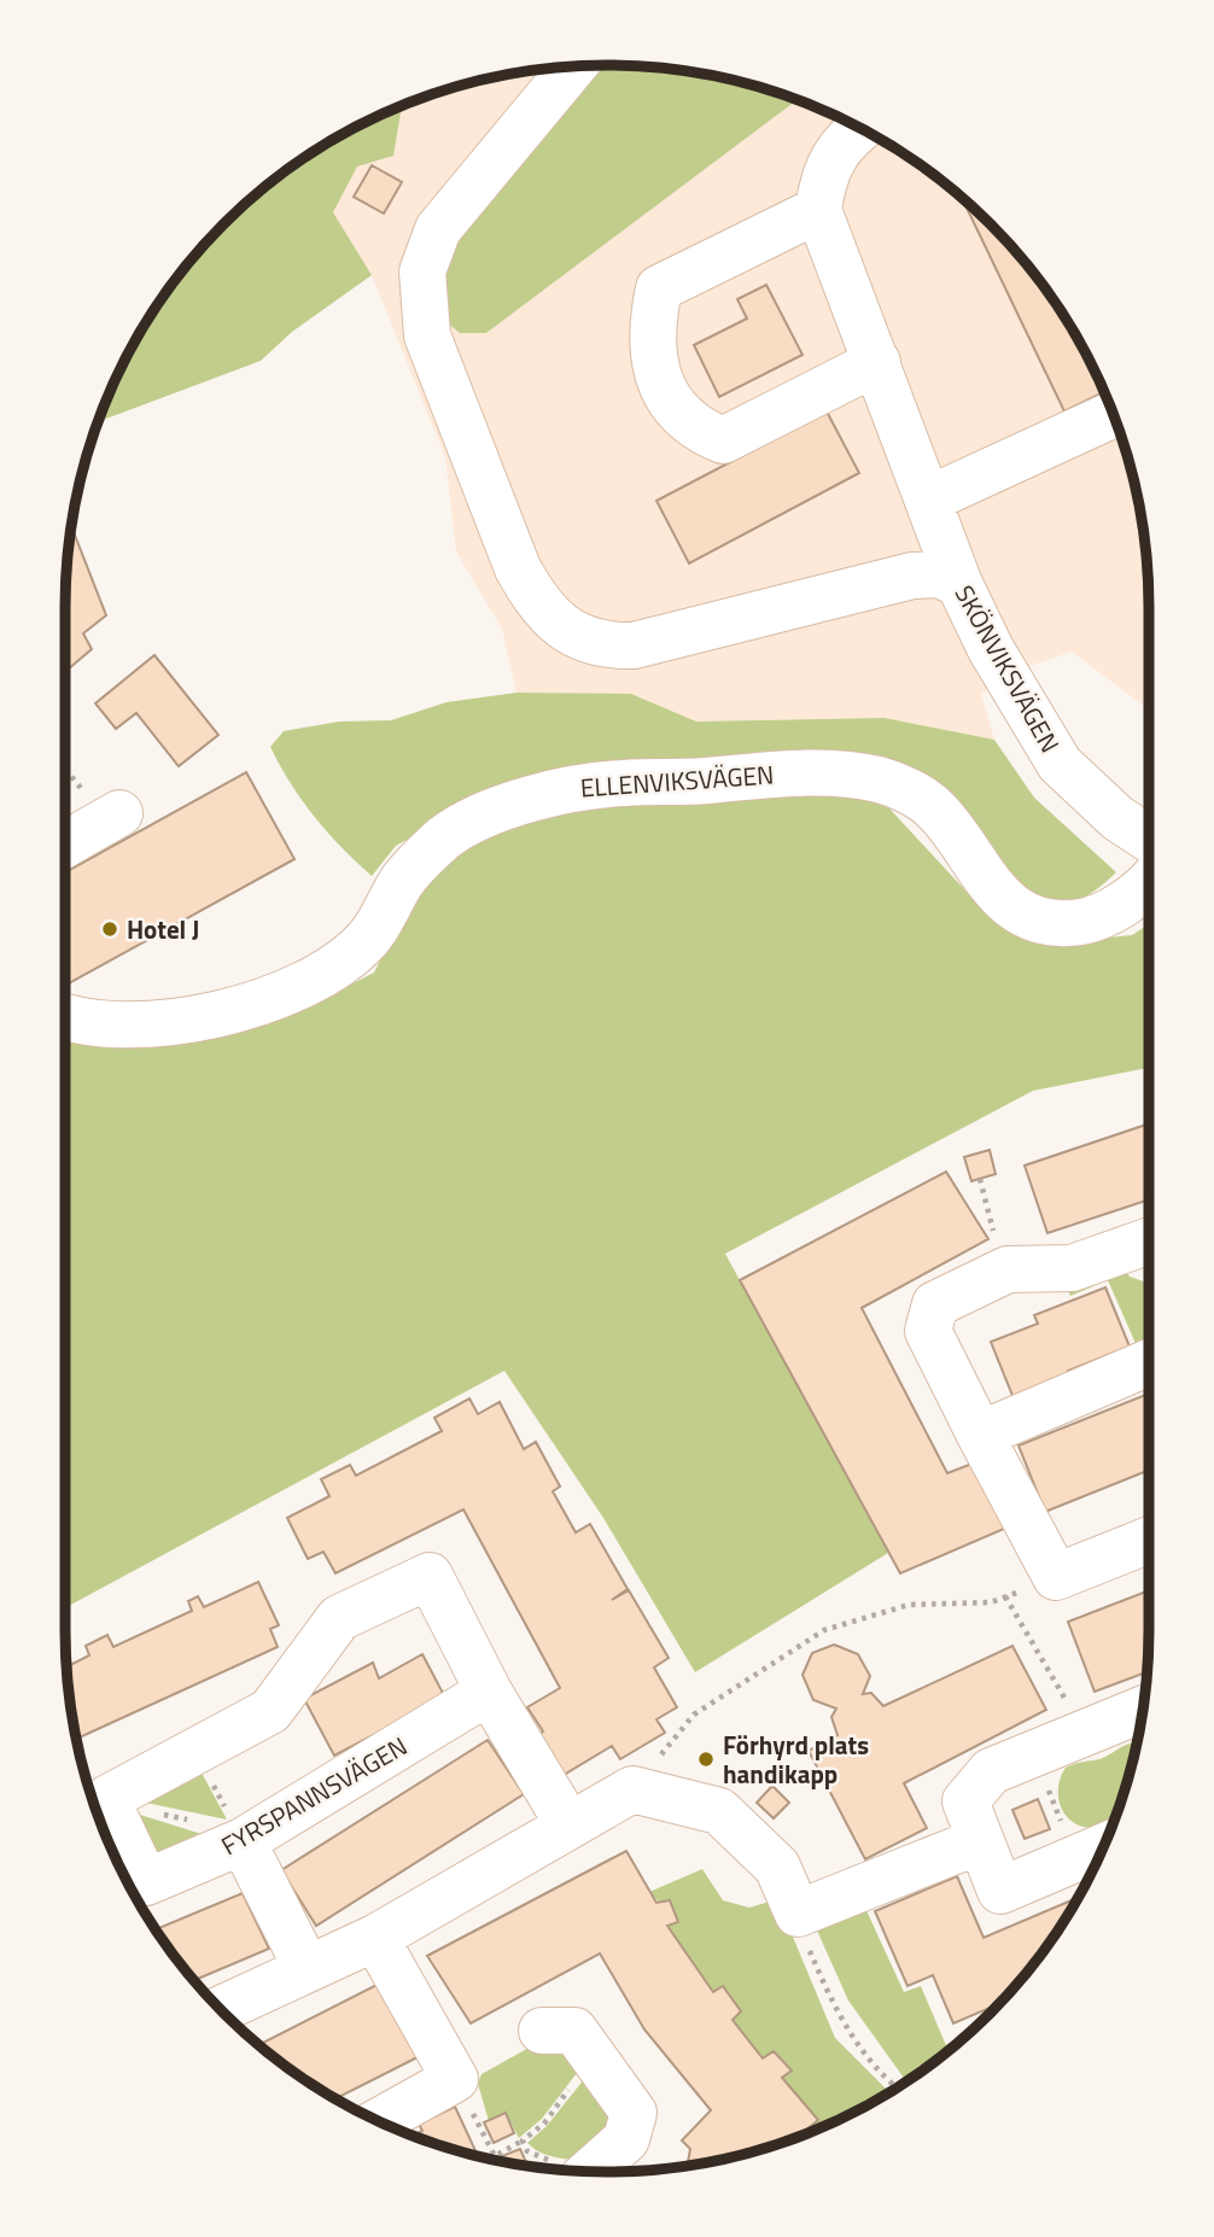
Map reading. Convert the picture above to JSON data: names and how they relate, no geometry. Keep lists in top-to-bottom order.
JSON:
{
  "streets": {
    "street": ["SKÖNVIKSVÄGEN", "ELLENVIKSVÄGEN", "FYRSPANNSVÄGEN"]
  },
  "places": ["Hotel J", "Förhyrd plats handikapp"]
}
